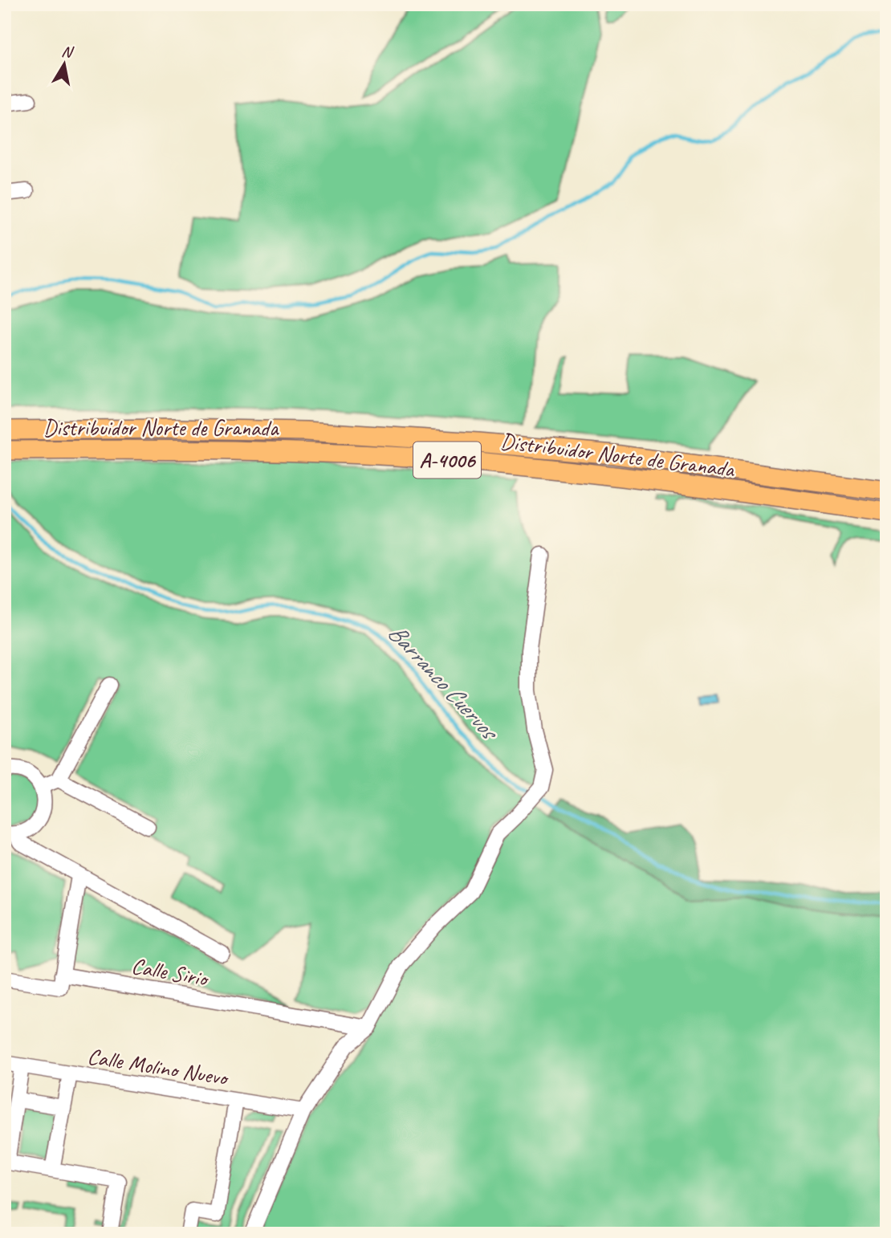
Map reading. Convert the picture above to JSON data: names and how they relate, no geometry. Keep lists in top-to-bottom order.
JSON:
{
  "streets": {
    "main road": ["Distribuidor Norte de Granada", "A-4006"],
    "street": ["Calle Sirio", "Calle Molino Nuevo"]
  },
  "water": ["Barranco Cuervos"],
  "north": "top"
}
